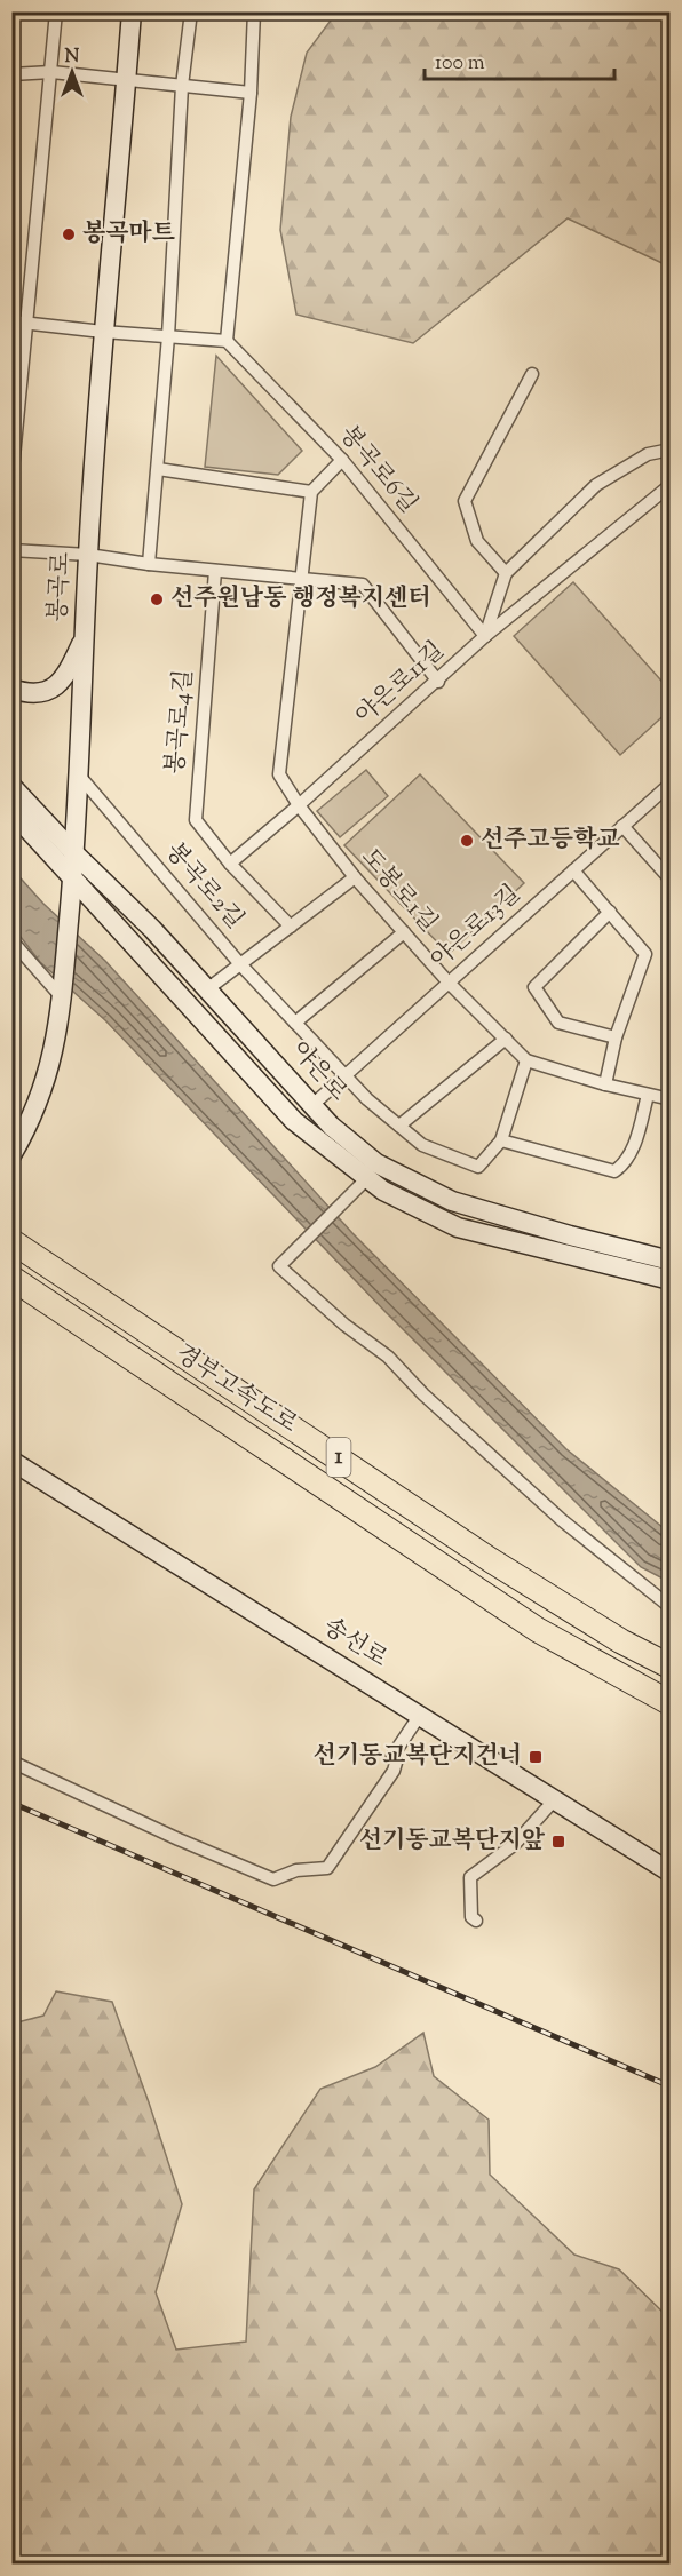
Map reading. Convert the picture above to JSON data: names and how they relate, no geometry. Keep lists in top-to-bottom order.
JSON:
{
  "streets": {
    "highway": ["경부고속도로", "1"],
    "street": [
      "봉곡로6길",
      "봉곡로",
      "야은로11길",
      "봉곡로4길",
      "봉곡로2길",
      "도봉로1길",
      "야은로13길",
      "야은로",
      "송선로"
    ]
  },
  "crossings": [
    ["봉곡로6길", "야은로11길"],
    ["봉곡로", "봉곡로2길"],
    ["봉곡로", "야은로"],
    ["야은로11길", "봉곡로4길"],
    ["야은로11길", "도봉로1길"],
    ["봉곡로2길", "도봉로1길"],
    ["봉곡로2길", "야은로13길"],
    ["도봉로1길", "야은로13길"],
    ["야은로13길", "야은로"]
  ],
  "places": {
    "other": ["봉곡마트", "선주원남동 행정복지센터", "선주고등학교"],
    "transit": ["선기동교복단지건너", "선기동교복단지앞"]
  },
  "scale_bar": "100 m",
  "north": "top"
}
